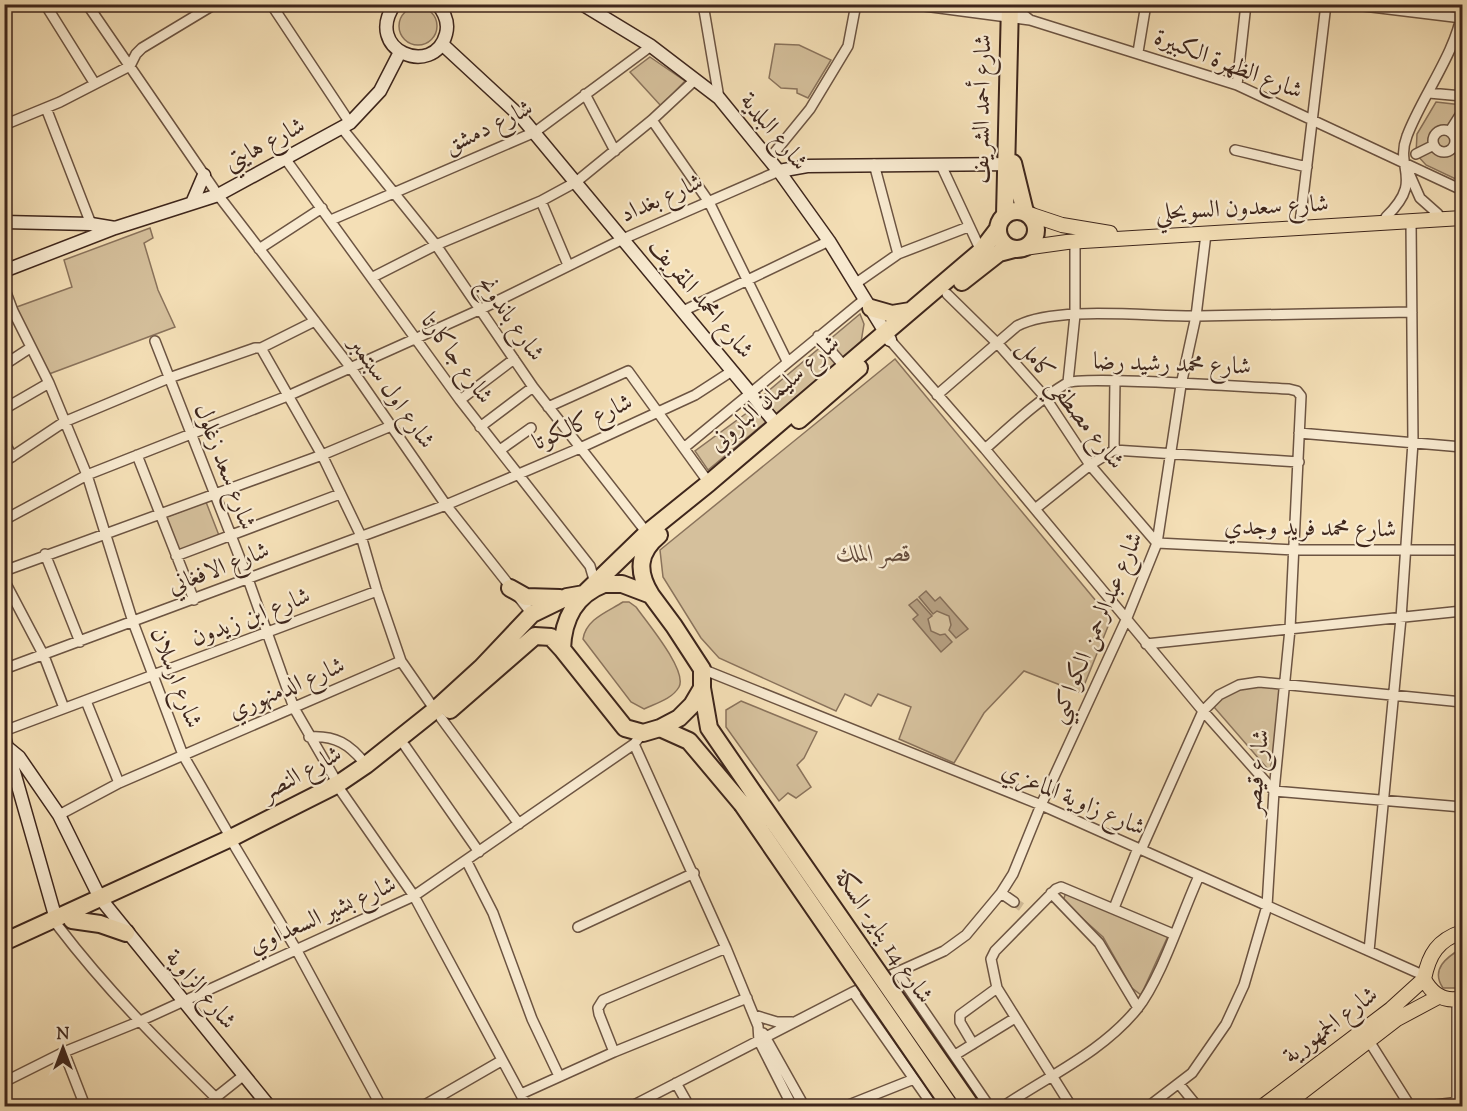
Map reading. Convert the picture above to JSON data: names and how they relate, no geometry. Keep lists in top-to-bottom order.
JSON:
{
  "streets": {
    "highway": [
      "شارع أحمد الشريف",
      "شارع سليمان الباروني",
      "شارع النصر",
      "شارع 14 يناير- السكة"
    ],
    "main road": ["شارع سعدون السويحلي", "شارع الجمهورية"],
    "street": [
      "شارع الظهرة الكبيرة",
      "شارع دمشق",
      "شارع البلدية",
      "شارع هايتي",
      "شارع بغداد",
      "شارع امحمد المقريف",
      "شارع باندونج",
      "شارع جاكارتا",
      "شارع محمد رشيد رضا",
      "شارع اول سبتمبر",
      "شارع مصطفي كامل",
      "شارع كالكوتا",
      "شارع سعد زغلول",
      "شارع محمد فريد وجدي",
      "شارع الافغاني",
      "شارع ابن زيدون",
      "شارع عبدالرحمن الكواكبي",
      "شارع ارسلان",
      "شارع الدمنهوري",
      "شارع قيصر",
      "شارع زاوية الماعزي",
      "شارع بشير السعداوي",
      "شارع الزاوية"
    ]
  },
  "crossings": [
    ["شارع الظهرة الكبيرة", "شارع أحمد الشريف"],
    ["شارع أحمد الشريف", "شارع بغداد"],
    ["شارع أحمد الشريف", "شارع سعدون السويحلي"],
    ["شارع أحمد الشريف", "شارع سليمان الباروني"],
    ["شارع دمشق", "شارع البلدية"],
    ["شارع دمشق", "شارع امحمد المقريف"],
    ["شارع دمشق", "شارع باندونج"],
    ["شارع دمشق", "شارع جاكارتا"],
    ["شارع البلدية", "شارع بغداد"],
    ["شارع البلدية", "شارع سليمان الباروني"],
    ["شارع هايتي", "شارع باندونج"],
    ["شارع هايتي", "شارع جاكارتا"],
    ["شارع هايتي", "شارع اول سبتمبر"],
    ["شارع بغداد", "شارع امحمد المقريف"],
    ["شارع بغداد", "شارع باندونج"],
    ["شارع بغداد", "شارع جاكارتا"],
    ["شارع بغداد", "شارع اول سبتمبر"],
    ["شارع بغداد", "شارع سعد زغلول"],
    ["شارع بغداد", "شارع ارسلان"],
    ["شارع سعدون السويحلي", "شارع سليمان الباروني"],
    ["شارع سعدون السويحلي", "شارع عبدالرحمن الكواكبي"],
    ["شارع امحمد المقريف", "شارع سليمان الباروني"],
    ["شارع امحمد المقريف", "شارع كالكوتا"],
    ["شارع باندونج", "شارع سليمان الباروني"],
    ["شارع باندونج", "شارع كالكوتا"],
    ["شارع جاكارتا", "شارع سليمان الباروني"],
    ["شارع جاكارتا", "شارع كالكوتا"],
    ["شارع جاكارتا", "شارع النصر"],
    ["شارع محمد رشيد رضا", "شارع مصطفي كامل"],
    ["شارع محمد رشيد رضا", "شارع عبدالرحمن الكواكبي"],
    ["شارع محمد رشيد رضا", "شارع قيصر"],
    ["شارع اول سبتمبر", "شارع سليمان الباروني"],
    ["شارع اول سبتمبر", "شارع كالكوتا"],
    ["شارع اول سبتمبر", "شارع الافغاني"],
    ["شارع اول سبتمبر", "شارع النصر"],
    ["شارع سليمان الباروني", "شارع مصطفي كامل"],
    ["شارع سليمان الباروني", "شارع النصر"],
    ["شارع سليمان الباروني", "شارع زاوية الماعزي"],
    ["شارع مصطفي كامل", "شارع محمد فريد وجدي"],
    ["شارع مصطفي كامل", "شارع عبدالرحمن الكواكبي"],
    ["شارع كالكوتا", "شارع الافغاني"],
    ["شارع سعد زغلول", "شارع الافغاني"],
    ["شارع سعد زغلول", "شارع ابن زيدون"],
    ["شارع سعد زغلول", "شارع الدمنهوري"],
    ["شارع سعد زغلول", "شارع النصر"],
    ["شارع سعد زغلول", "شارع بشير السعداوي"],
    ["شارع محمد فريد وجدي", "شارع عبدالرحمن الكواكبي"],
    ["شارع محمد فريد وجدي", "شارع قيصر"],
    ["شارع الافغاني", "شارع ارسلان"],
    ["شارع ابن زيدون", "شارع ارسلان"],
    ["شارع عبدالرحمن الكواكبي", "شارع زاوية الماعزي"],
    ["شارع ارسلان", "شارع الدمنهوري"],
    ["شارع ارسلان", "شارع النصر"],
    ["شارع ارسلان", "شارع بشير السعداوي"],
    ["شارع الدمنهوري", "شارع الزاوية"],
    ["شارع قيصر", "شارع زاوية الماعزي"],
    ["شارع النصر", "شارع الزاوية"],
    ["شارع زاوية الماعزي", "شارع الجمهورية"],
    ["شارع بشير السعداوي", "شارع الزاوية"]
  ],
  "parks": ["قصر الملك"],
  "north": "top"
}
